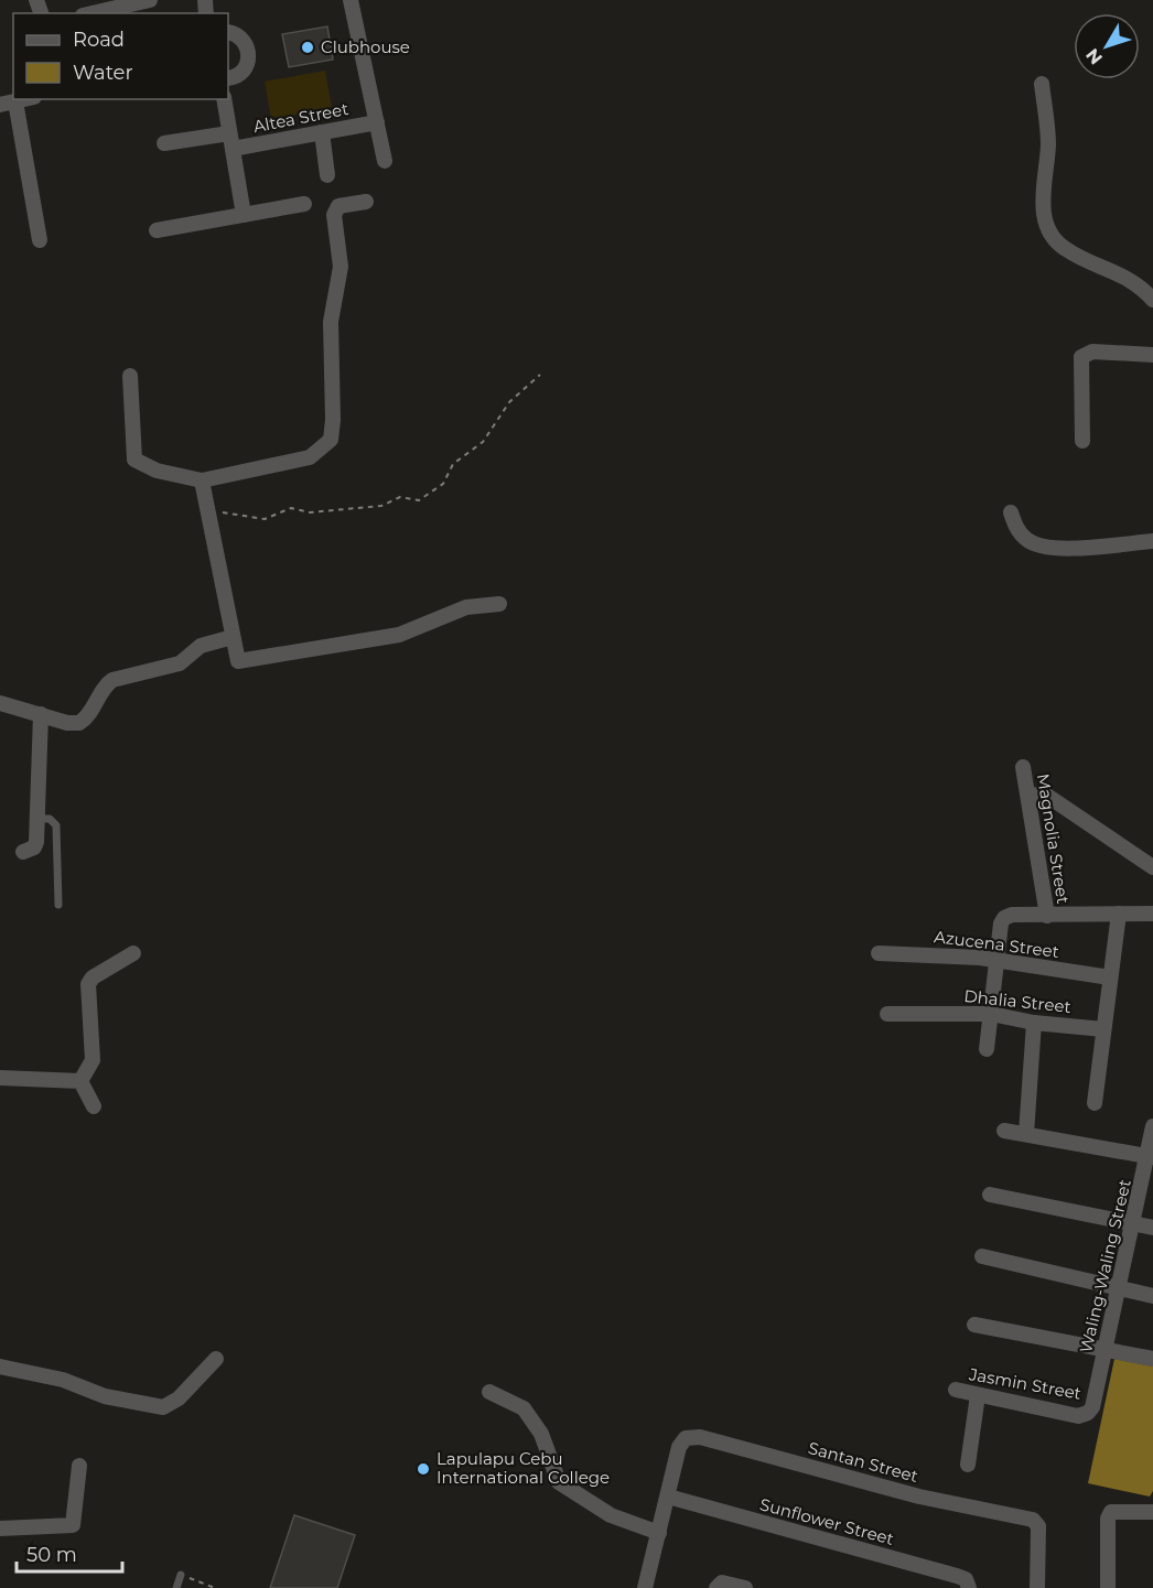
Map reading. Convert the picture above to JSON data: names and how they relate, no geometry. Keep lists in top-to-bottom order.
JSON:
{
  "streets": {
    "street": [
      "Altea Street",
      "Magnolia Street",
      "Azucena Street",
      "Dhalia Street",
      "Waling-Waling Street",
      "Jasmin Street",
      "Santan Street",
      "Sunflower Street"
    ]
  },
  "crossings": [
    ["Waling-Waling Street", "Jasmin Street"],
    ["Santan Street", "Sunflower Street"]
  ],
  "places": ["Clubhouse", "Lapulapu Cebu International College"],
  "legend": ["Road", "Water"],
  "scale_bar": "50 m",
  "north": "bottom left"
}
